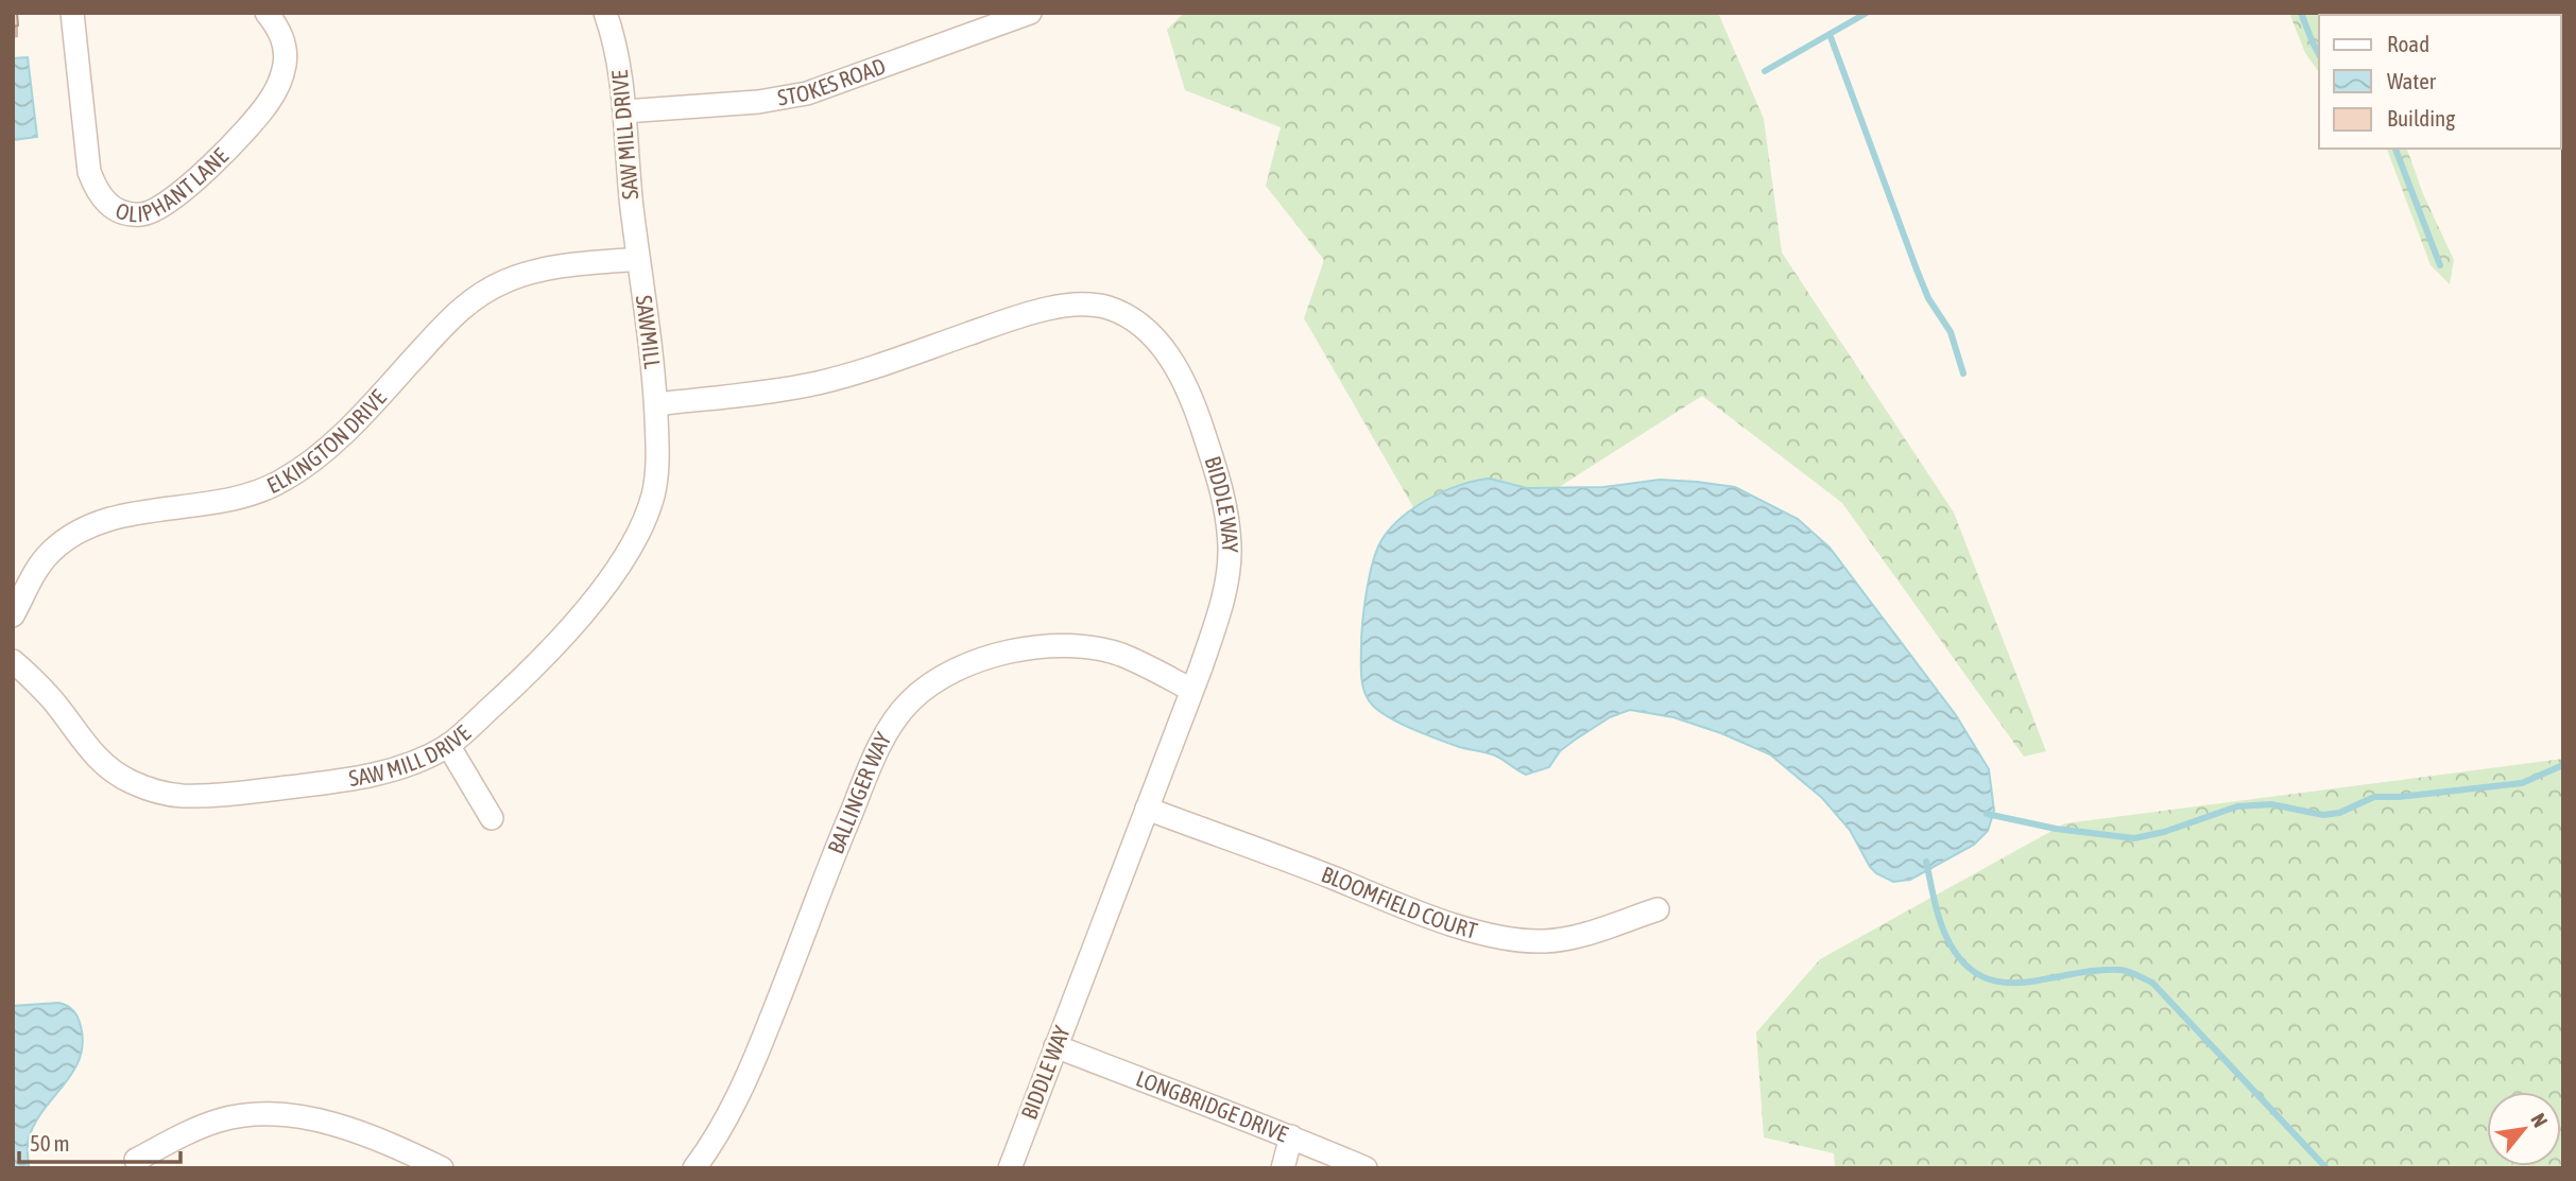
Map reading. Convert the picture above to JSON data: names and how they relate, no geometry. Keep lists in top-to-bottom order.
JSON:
{
  "streets": {
    "street": [
      "STOKES ROAD",
      "SAW MILL DRIVE",
      "OLIPHANT LANE",
      "SAWMILL",
      "ELKINGTON DRIVE",
      "BIDDLE WAY",
      "BALLINGER WAY",
      "BLOOMFIELD COURT",
      "LONGBRIDGE DRIVE"
    ]
  },
  "crossings": [
    ["STOKES ROAD", "SAW MILL DRIVE"],
    ["SAW MILL DRIVE", "SAWMILL"],
    ["SAW MILL DRIVE", "ELKINGTON DRIVE"],
    ["SAW MILL DRIVE", "BIDDLE WAY"],
    ["SAWMILL", "ELKINGTON DRIVE"],
    ["SAWMILL", "BIDDLE WAY"],
    ["BIDDLE WAY", "BALLINGER WAY"],
    ["BIDDLE WAY", "BLOOMFIELD COURT"],
    ["BIDDLE WAY", "LONGBRIDGE DRIVE"]
  ],
  "legend": ["Road", "Water", "Building"],
  "scale_bar": "50 m",
  "north": "top right"
}
